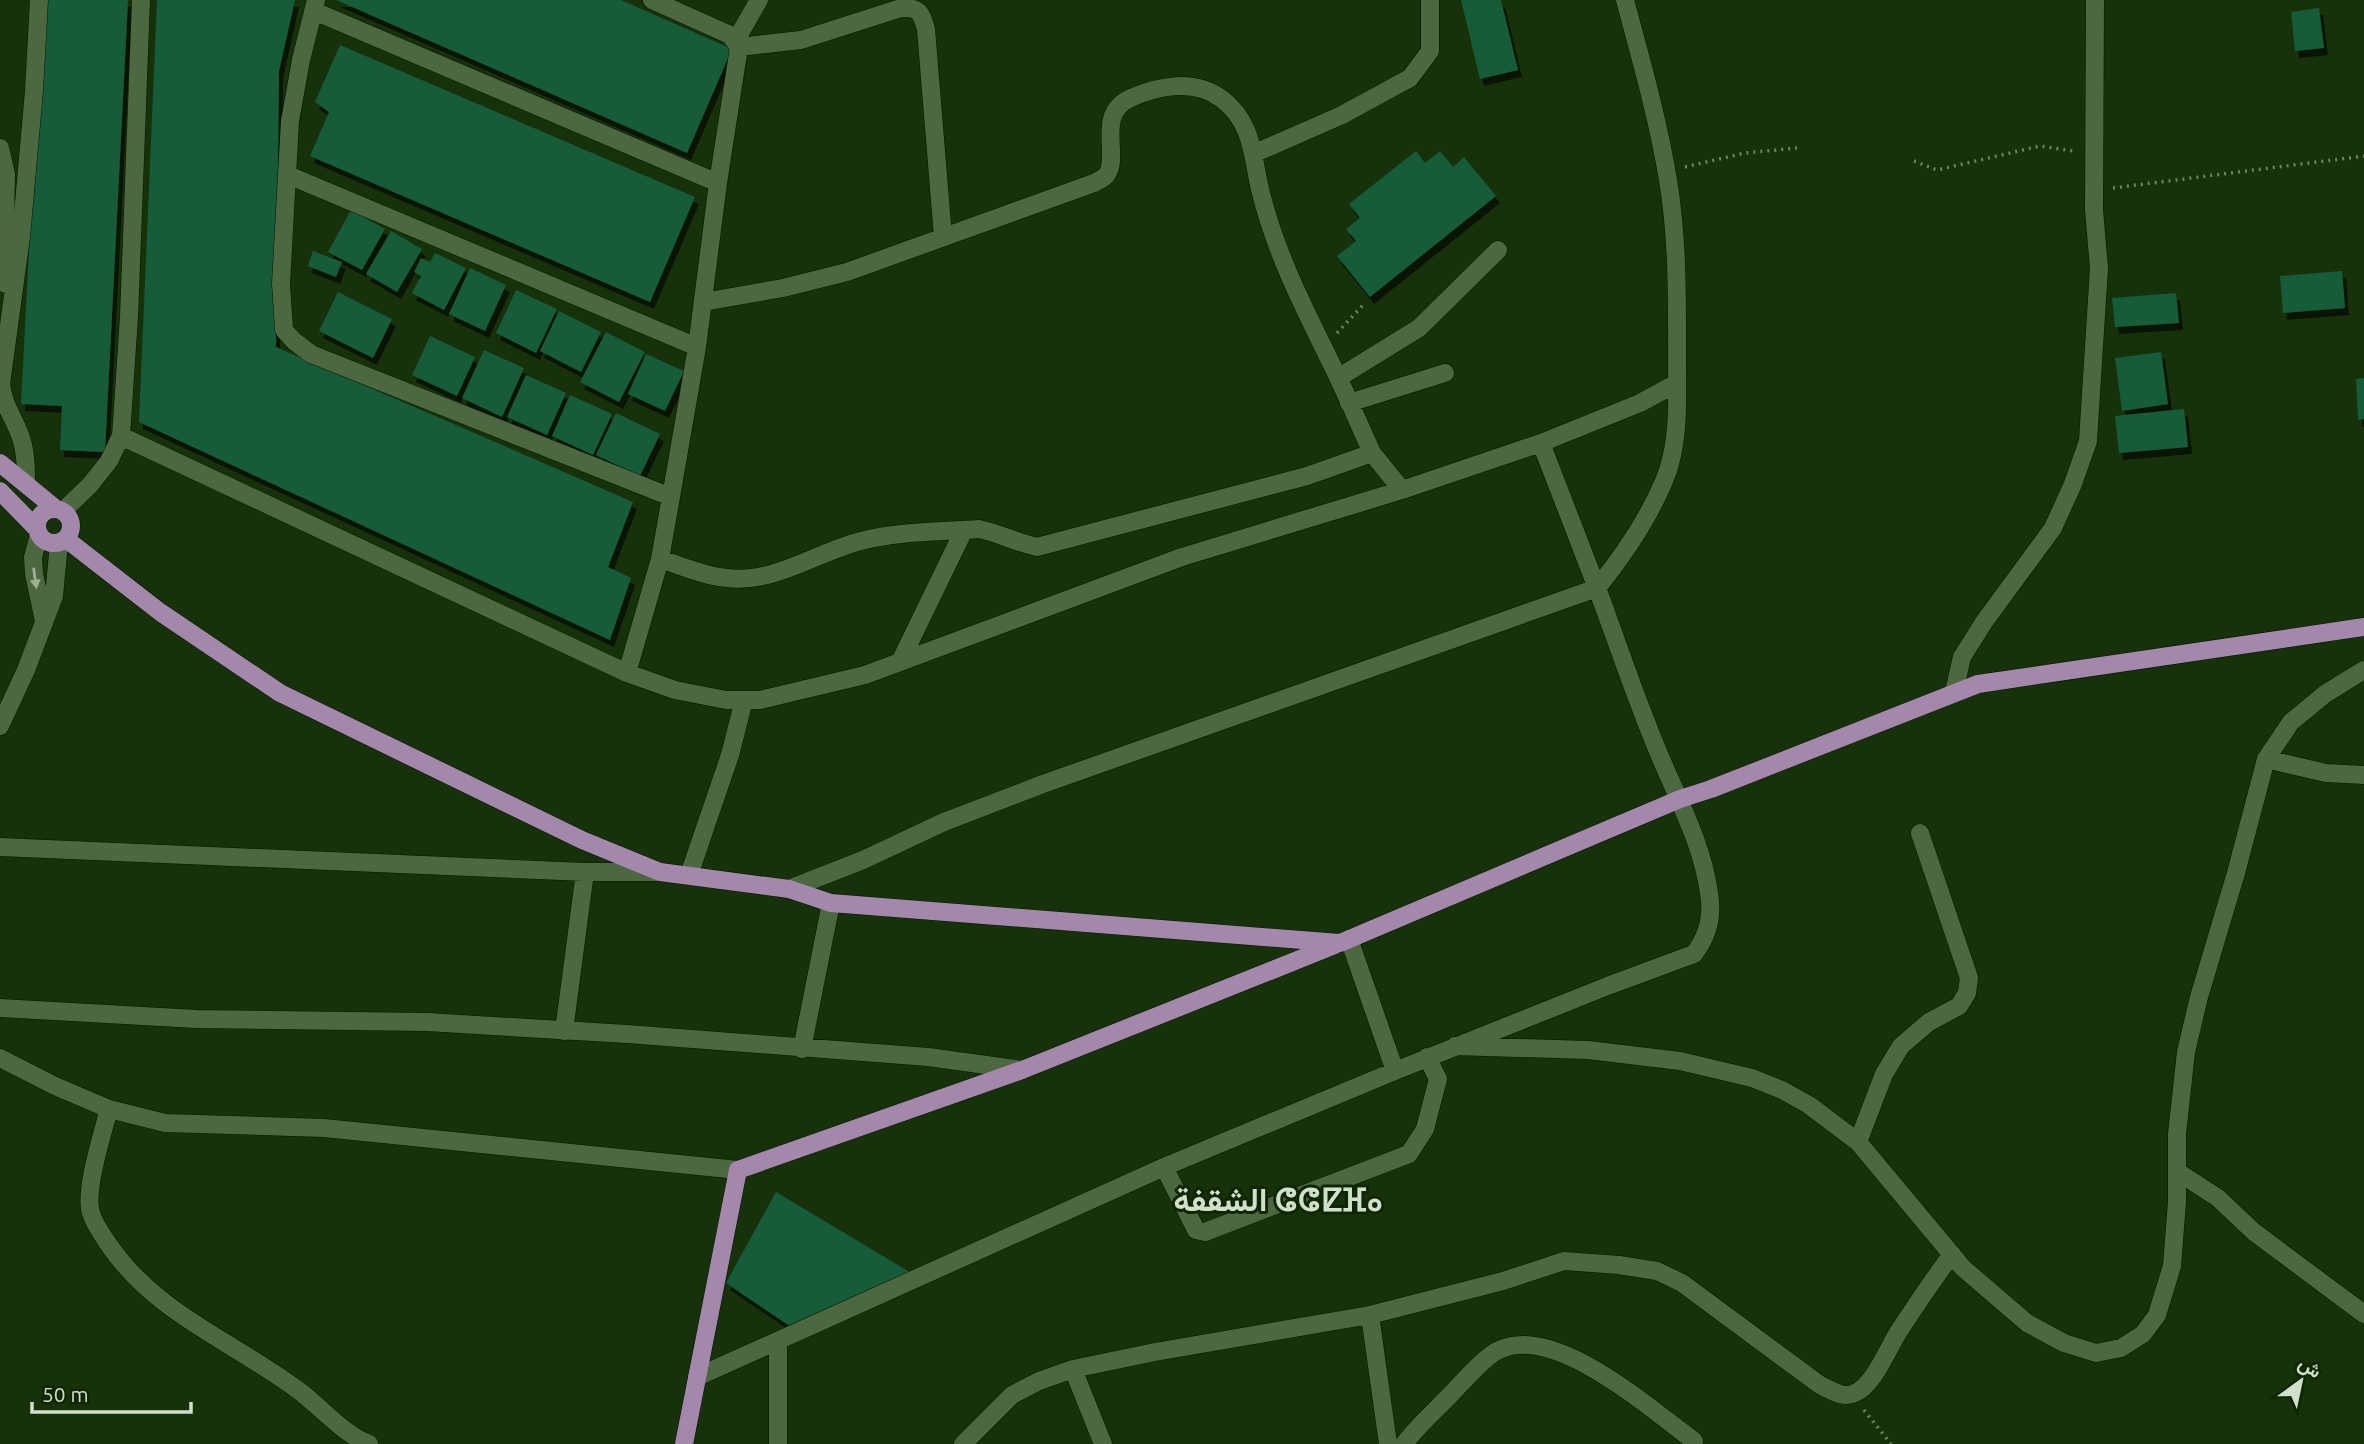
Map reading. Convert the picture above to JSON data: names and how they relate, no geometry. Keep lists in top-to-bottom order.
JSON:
{
  "districts": ["الشقفة ⵛⵛⵇⴼⴰ"],
  "scale_bar": "50 m",
  "north": "top right"
}
